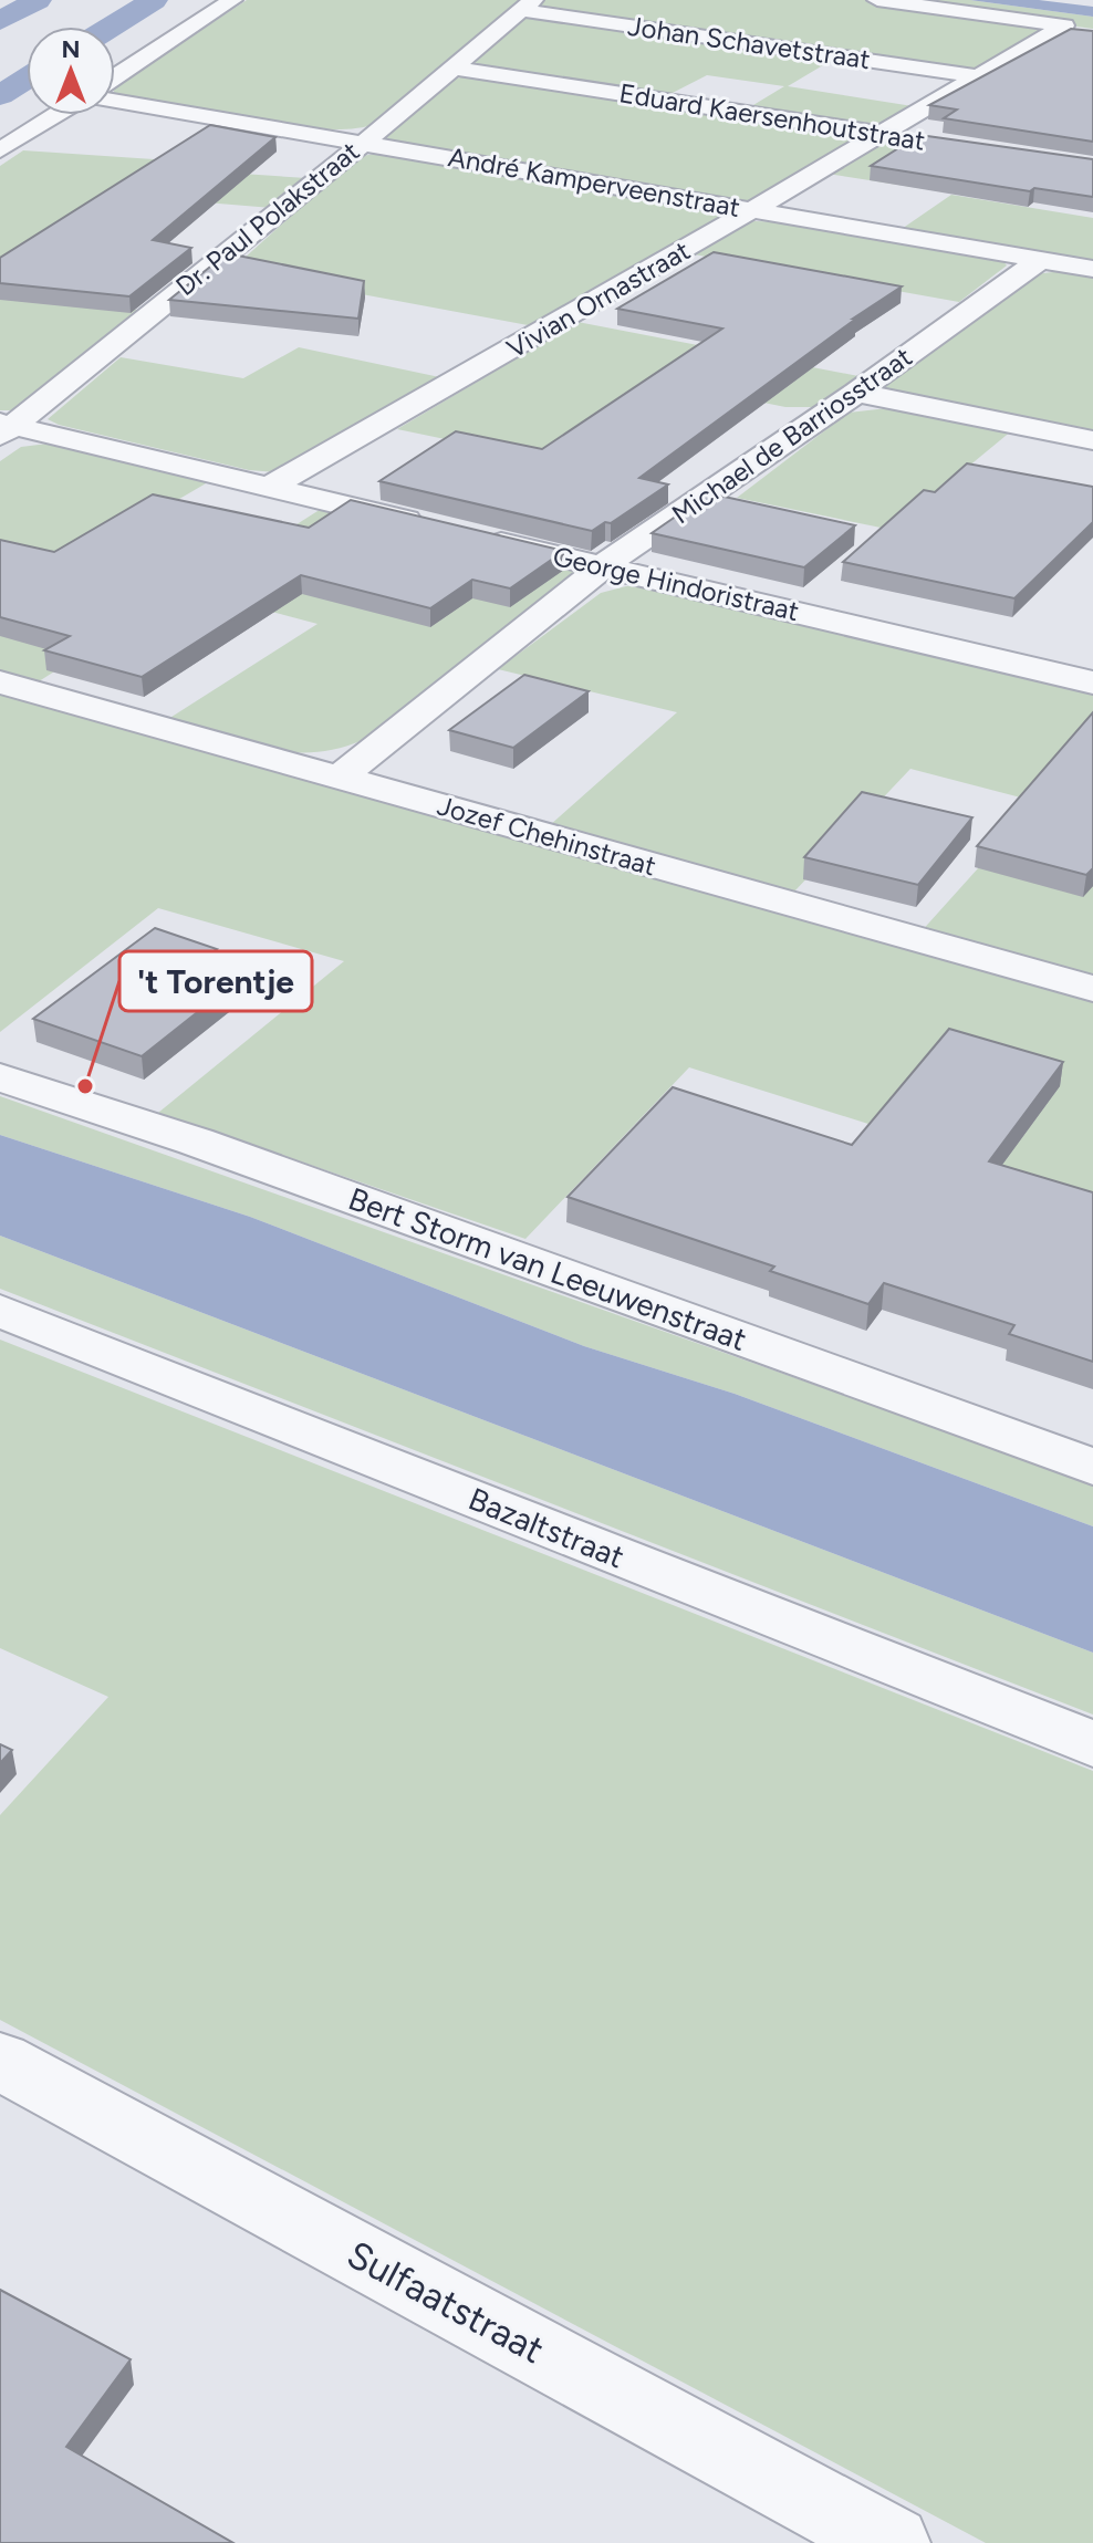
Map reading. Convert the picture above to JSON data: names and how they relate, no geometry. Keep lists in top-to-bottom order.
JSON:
{
  "streets": {
    "street": [
      "Johan Schavetstraat",
      "Eduard Kaersenhoutstraat",
      "André Kamperveenstraat",
      "Dr. Paul Polakstraat",
      "Vivian Ornastraat",
      "Michael de Barriosstraat",
      "George Hindoristraat",
      "Jozef Chehinstraat",
      "Bert Storm van Leeuwenstraat",
      "Bazaltstraat",
      "Sulfaatstraat"
    ]
  },
  "crossings": [
    ["Johan Schavetstraat", "Dr. Paul Polakstraat"],
    ["Johan Schavetstraat", "Vivian Ornastraat"],
    ["Eduard Kaersenhoutstraat", "Dr. Paul Polakstraat"],
    ["Eduard Kaersenhoutstraat", "Vivian Ornastraat"],
    ["André Kamperveenstraat", "Dr. Paul Polakstraat"],
    ["André Kamperveenstraat", "Vivian Ornastraat"],
    ["André Kamperveenstraat", "Michael de Barriosstraat"],
    ["Michael de Barriosstraat", "George Hindoristraat"],
    ["Michael de Barriosstraat", "Jozef Chehinstraat"]
  ],
  "places": ["'t Torentje"],
  "north": "top"
}
